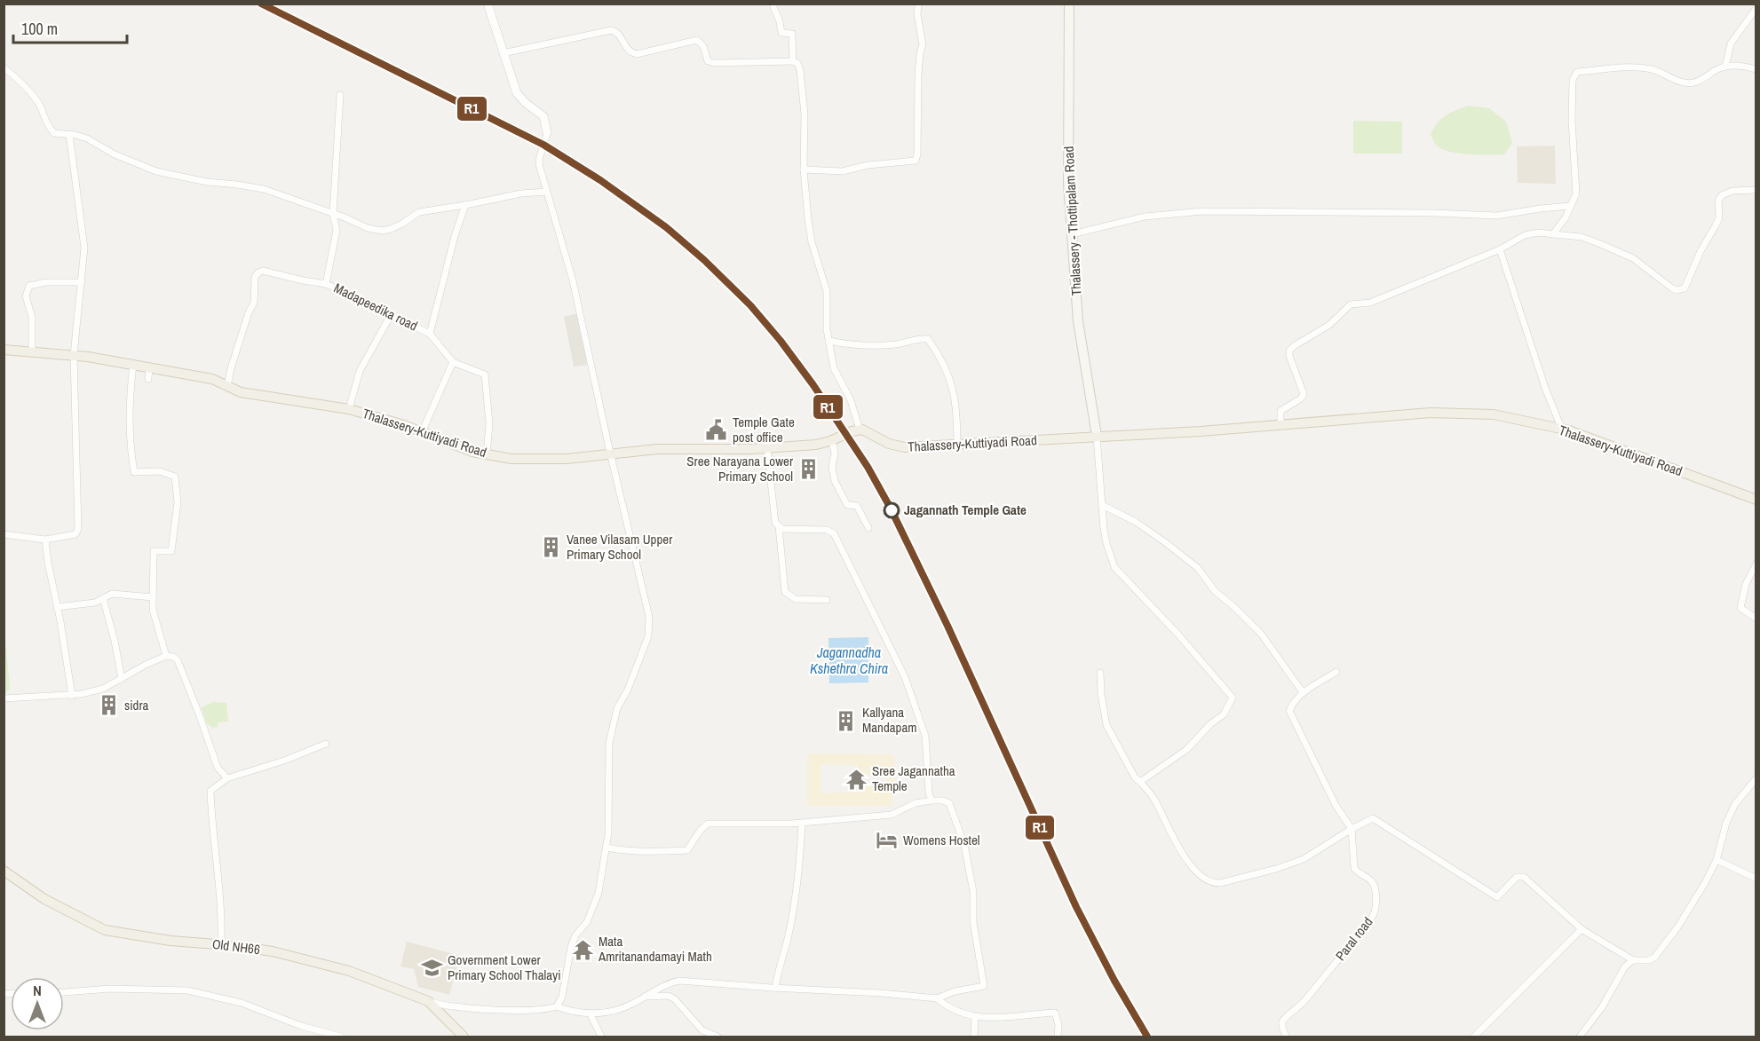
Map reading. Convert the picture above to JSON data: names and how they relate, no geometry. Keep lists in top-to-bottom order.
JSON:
{
  "streets": {
    "main road": ["Thalassery - Thottipalam Road", "Thalassery-Kuttiyadi Road", "Old NH66"],
    "street": ["Madapeedika road", "Paral road"]
  },
  "crossings": [
    ["Thalassery - Thottipalam Road", "Thalassery-Kuttiyadi Road"],
    ["Madapeedika road", "Thalassery-Kuttiyadi Road"]
  ],
  "water": ["Jagannadha Kshethra Chira"],
  "places": {
    "public building": ["Temple Gate post office"],
    "building": [
      "Sree Narayana Lower Primary School",
      "Vanee Vilasam Upper Primary School",
      "sidra",
      "Kallyana Mandapam"
    ],
    "other": ["Jagannath Temple Gate"],
    "temple": ["Sree Jagannatha Temple", "Mata Amritanandamayi Math"],
    "hotel": ["Womens Hostel"],
    "school or university": ["Government Lower Primary School Thalayi"]
  },
  "lines": ["transit line R1"],
  "scale_bar": "100 m",
  "north": "top"
}
